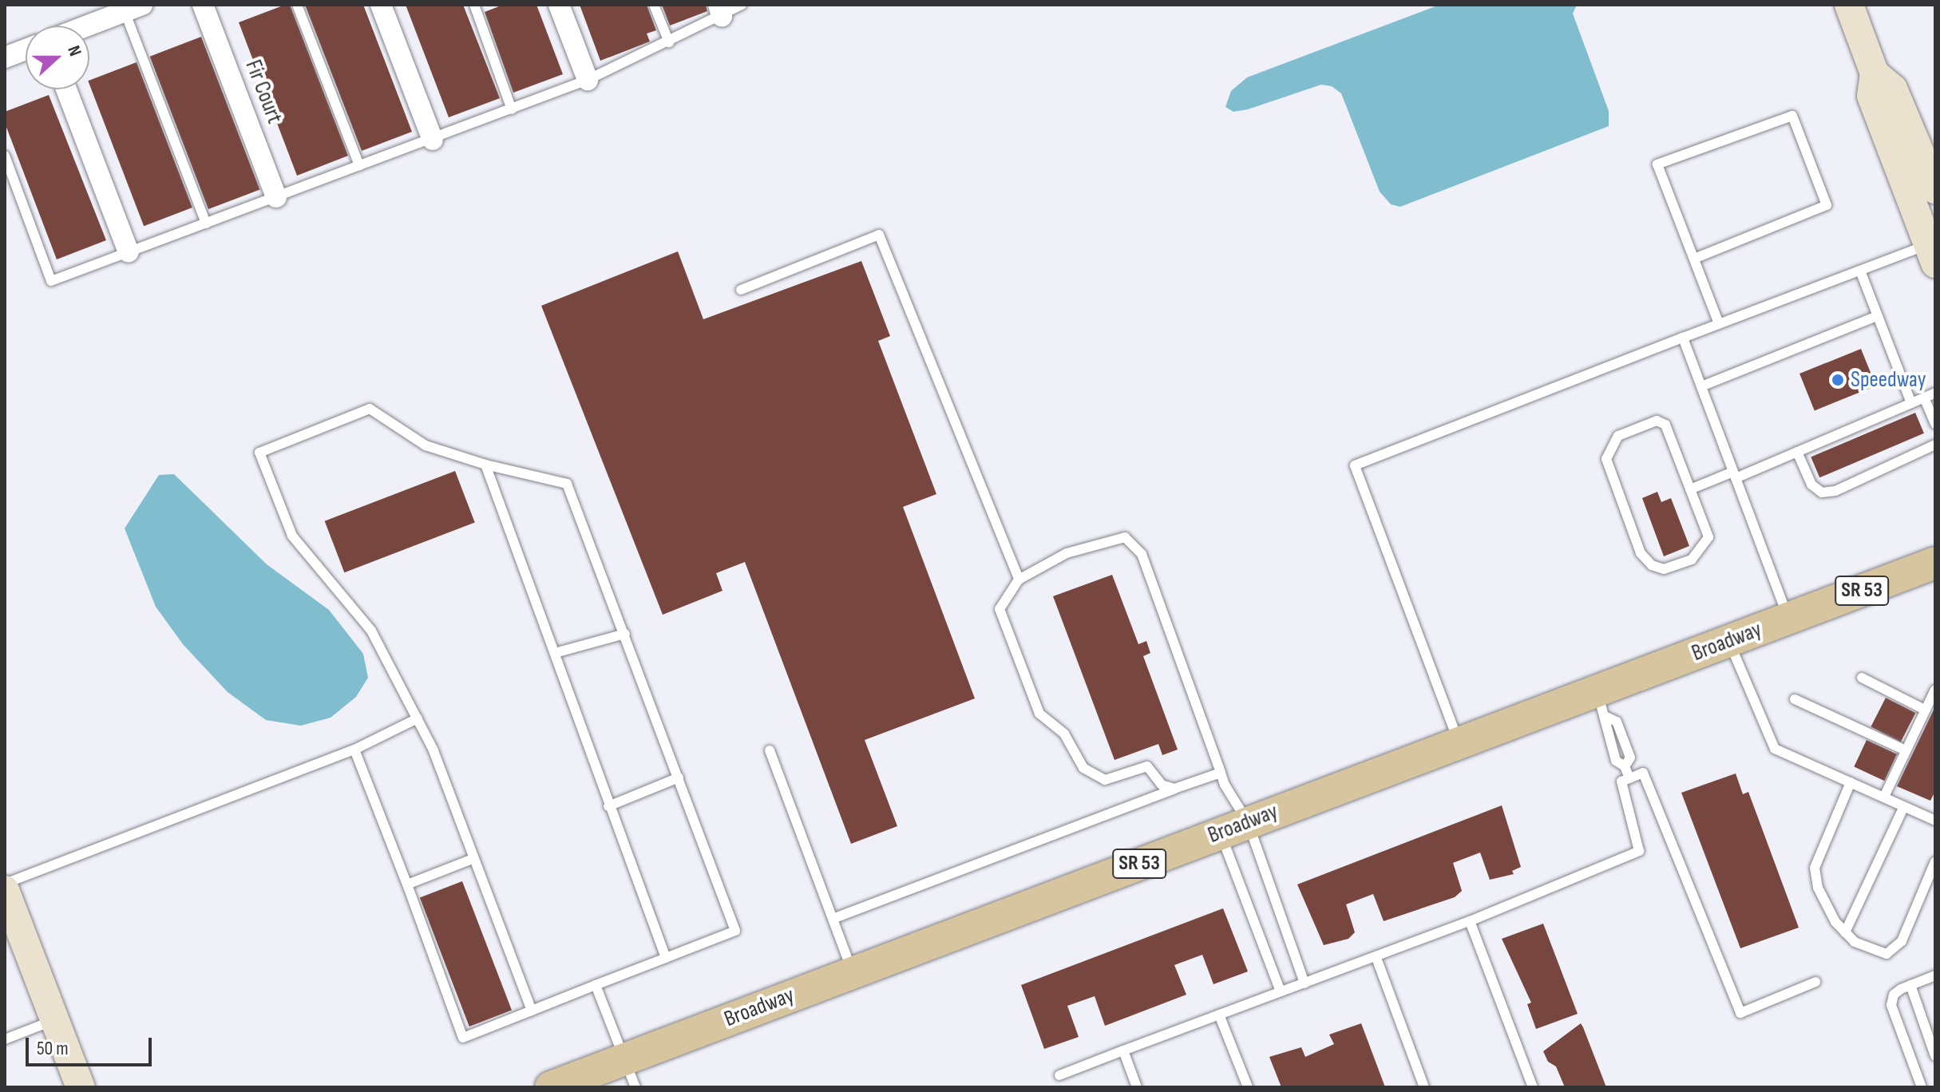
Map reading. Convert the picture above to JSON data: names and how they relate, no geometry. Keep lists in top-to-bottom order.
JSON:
{
  "streets": {
    "main road": ["SR 53", "Broadway"],
    "street": ["Fir Court"]
  },
  "places": ["Speedway"],
  "scale_bar": "50 m",
  "north": "right"
}
